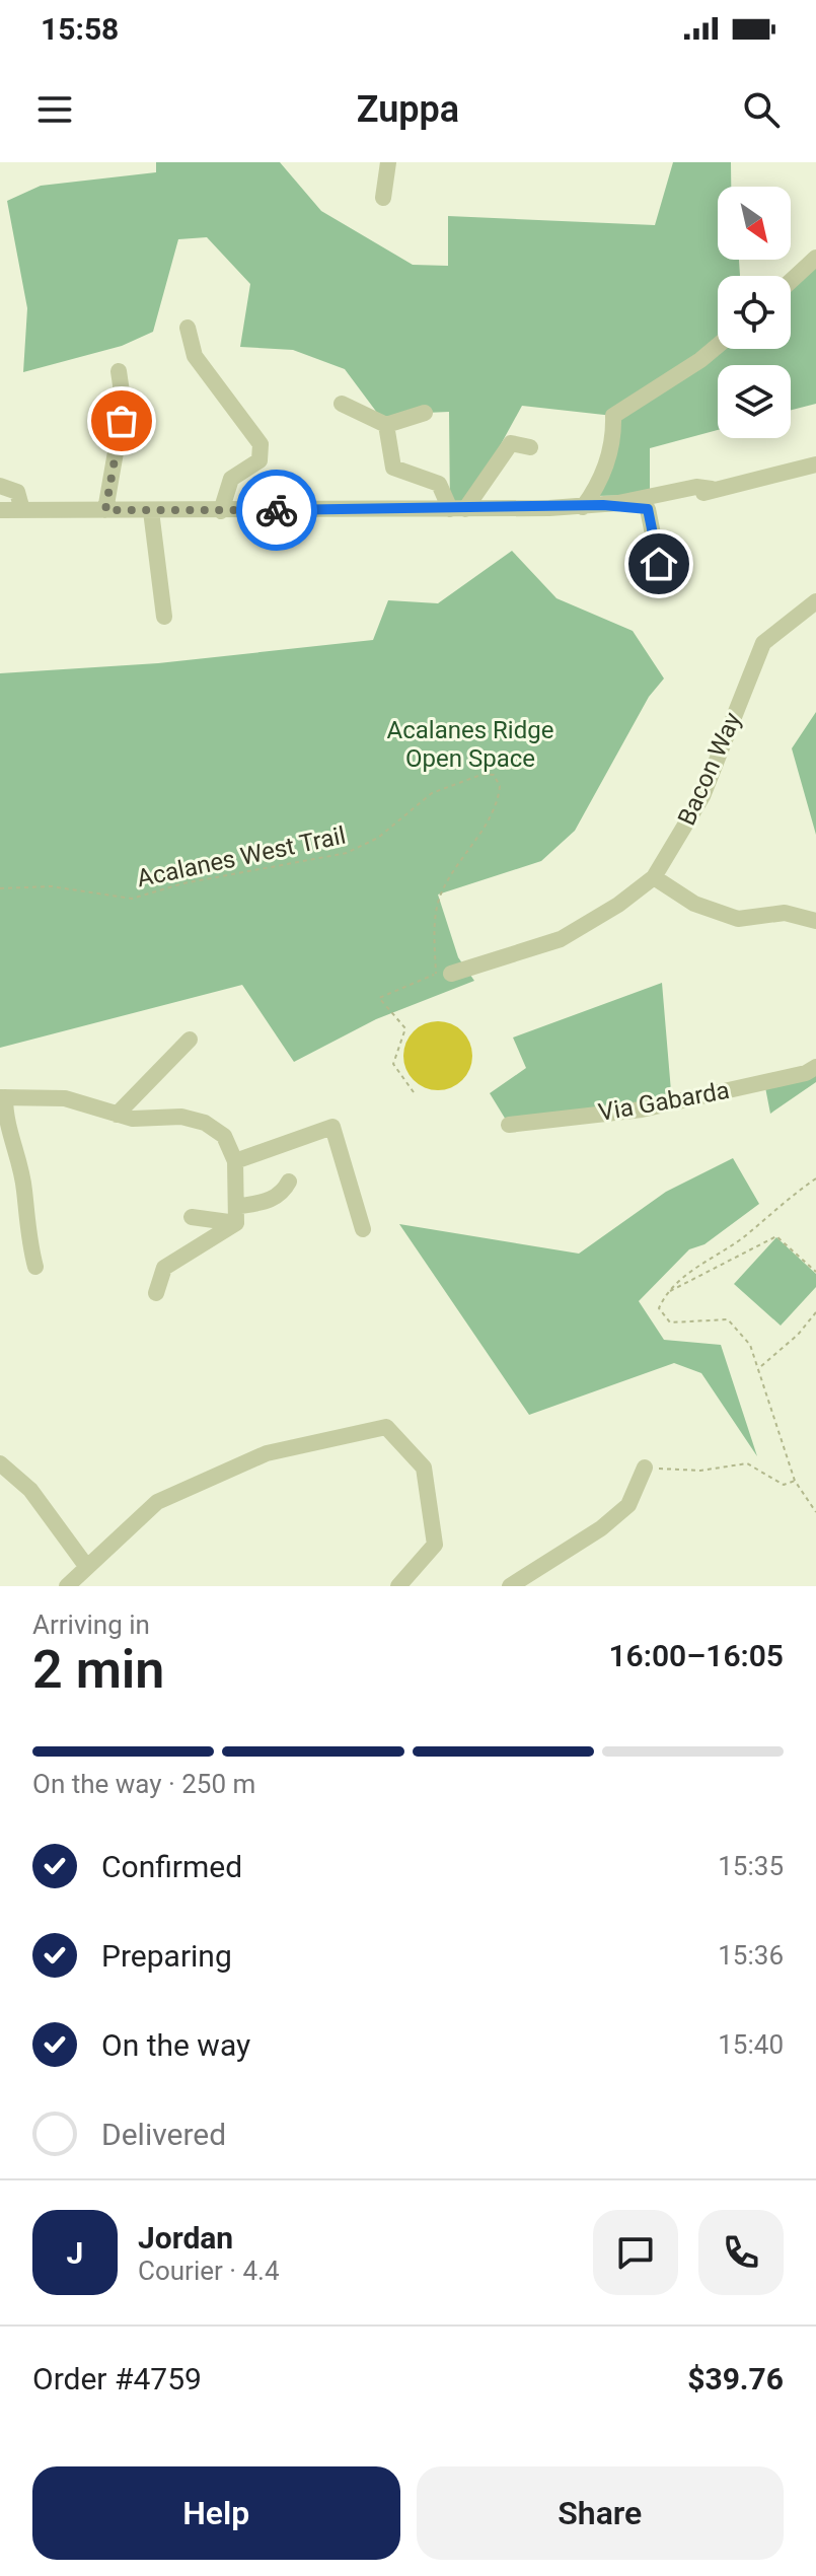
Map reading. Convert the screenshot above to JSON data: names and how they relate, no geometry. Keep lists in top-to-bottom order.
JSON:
{
  "streets": {
    "street": ["Bacon Way", "Via Gabarda"],
    "path": ["Acalanes West Trail"]
  },
  "crossings": [
    ["Bacon Way", "Acalanes West Trail"]
  ],
  "parks": ["Acalanes Ridge Open Space"],
  "north": "bottom right",
  "page": {
    "status": "15:58",
    "header": "Zuppa",
    "heading": ["2 min", "Arriving in", "16:00–16:05"],
    "panel": [
      "Jordan",
      "Courier · 4.4",
      "Order #4759",
      "$39.76"
    ],
    "bar": "On the way · 250 m",
    "list": [
      ["Confirmed", "15:35"],
      ["Preparing", "15:36"],
      ["On the way", "15:40"],
      "Delivered"
    ],
    "round": "J",
    "buttons": ["Help", "Share"]
  }
}
